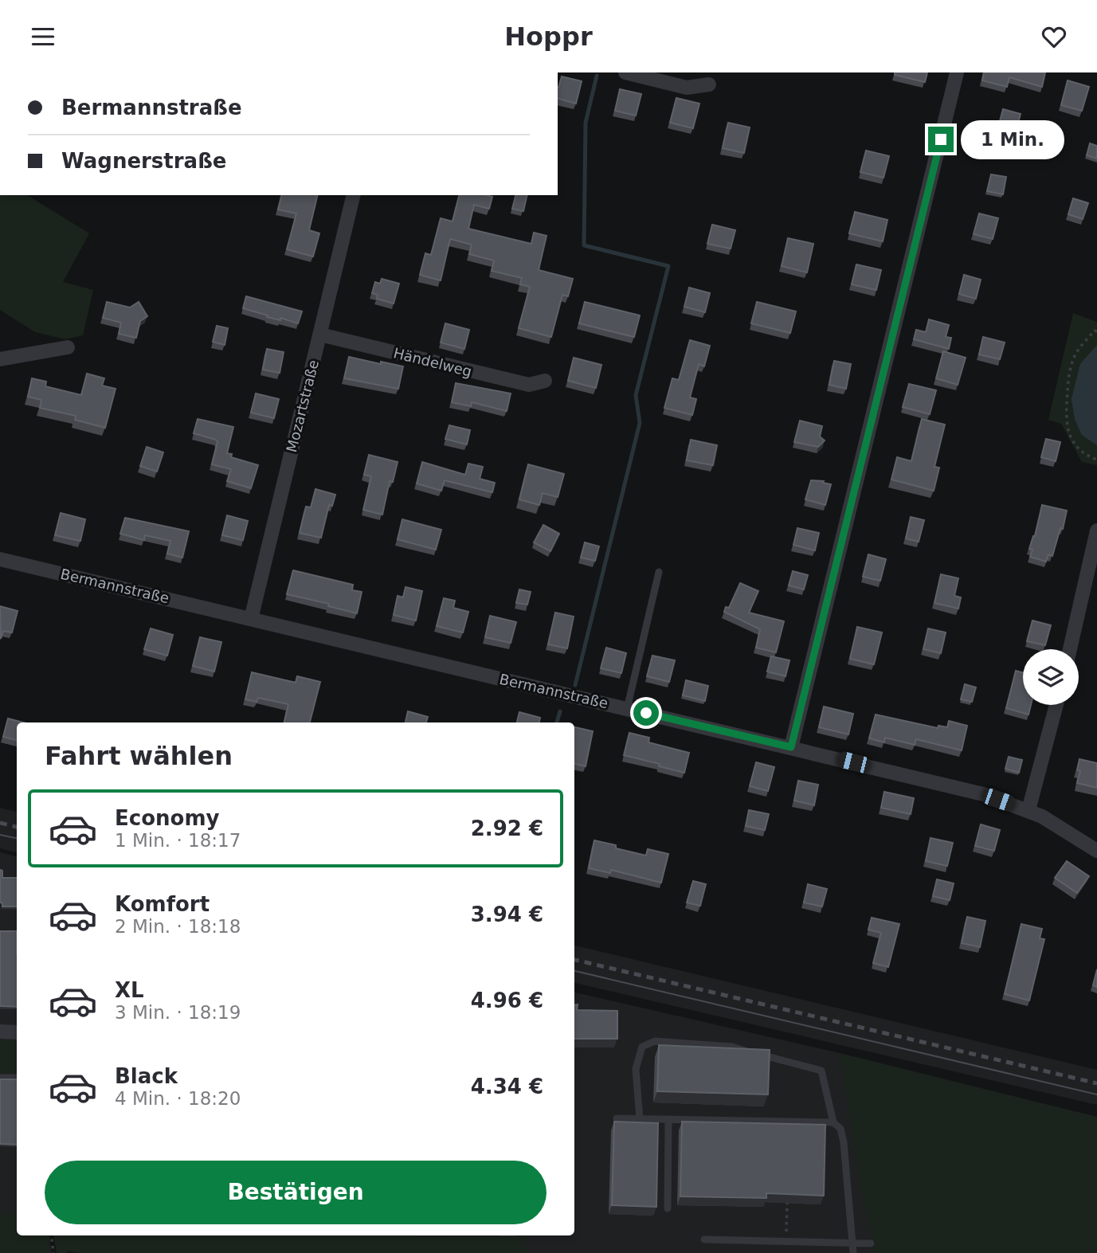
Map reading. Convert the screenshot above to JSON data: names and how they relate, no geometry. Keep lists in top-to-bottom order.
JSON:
{
  "streets": {
    "street": ["Händelweg", "Mozartstraße", "Bermannstraße"]
  },
  "crossings": [
    ["Händelweg", "Mozartstraße"],
    ["Mozartstraße", "Bermannstraße"]
  ],
  "page": {
    "header": "Hoppr",
    "banner": ["Bermannstraße", "Wagnerstraße"],
    "bubble": "1 Min.",
    "heading": "Fahrt wählen",
    "list": [
      {
        "name": "Economy",
        "note": "1 Min. · 18:17",
        "value": "2.92 €"
      },
      {
        "name": "Komfort",
        "note": "2 Min. · 18:18",
        "value": "3.94 €"
      },
      {
        "name": "XL",
        "note": "3 Min. · 18:19",
        "value": "4.96 €"
      },
      {
        "name": "Black",
        "note": "4 Min. · 18:20",
        "value": "4.34 €"
      }
    ],
    "buttons": "Bestätigen"
  }
}
